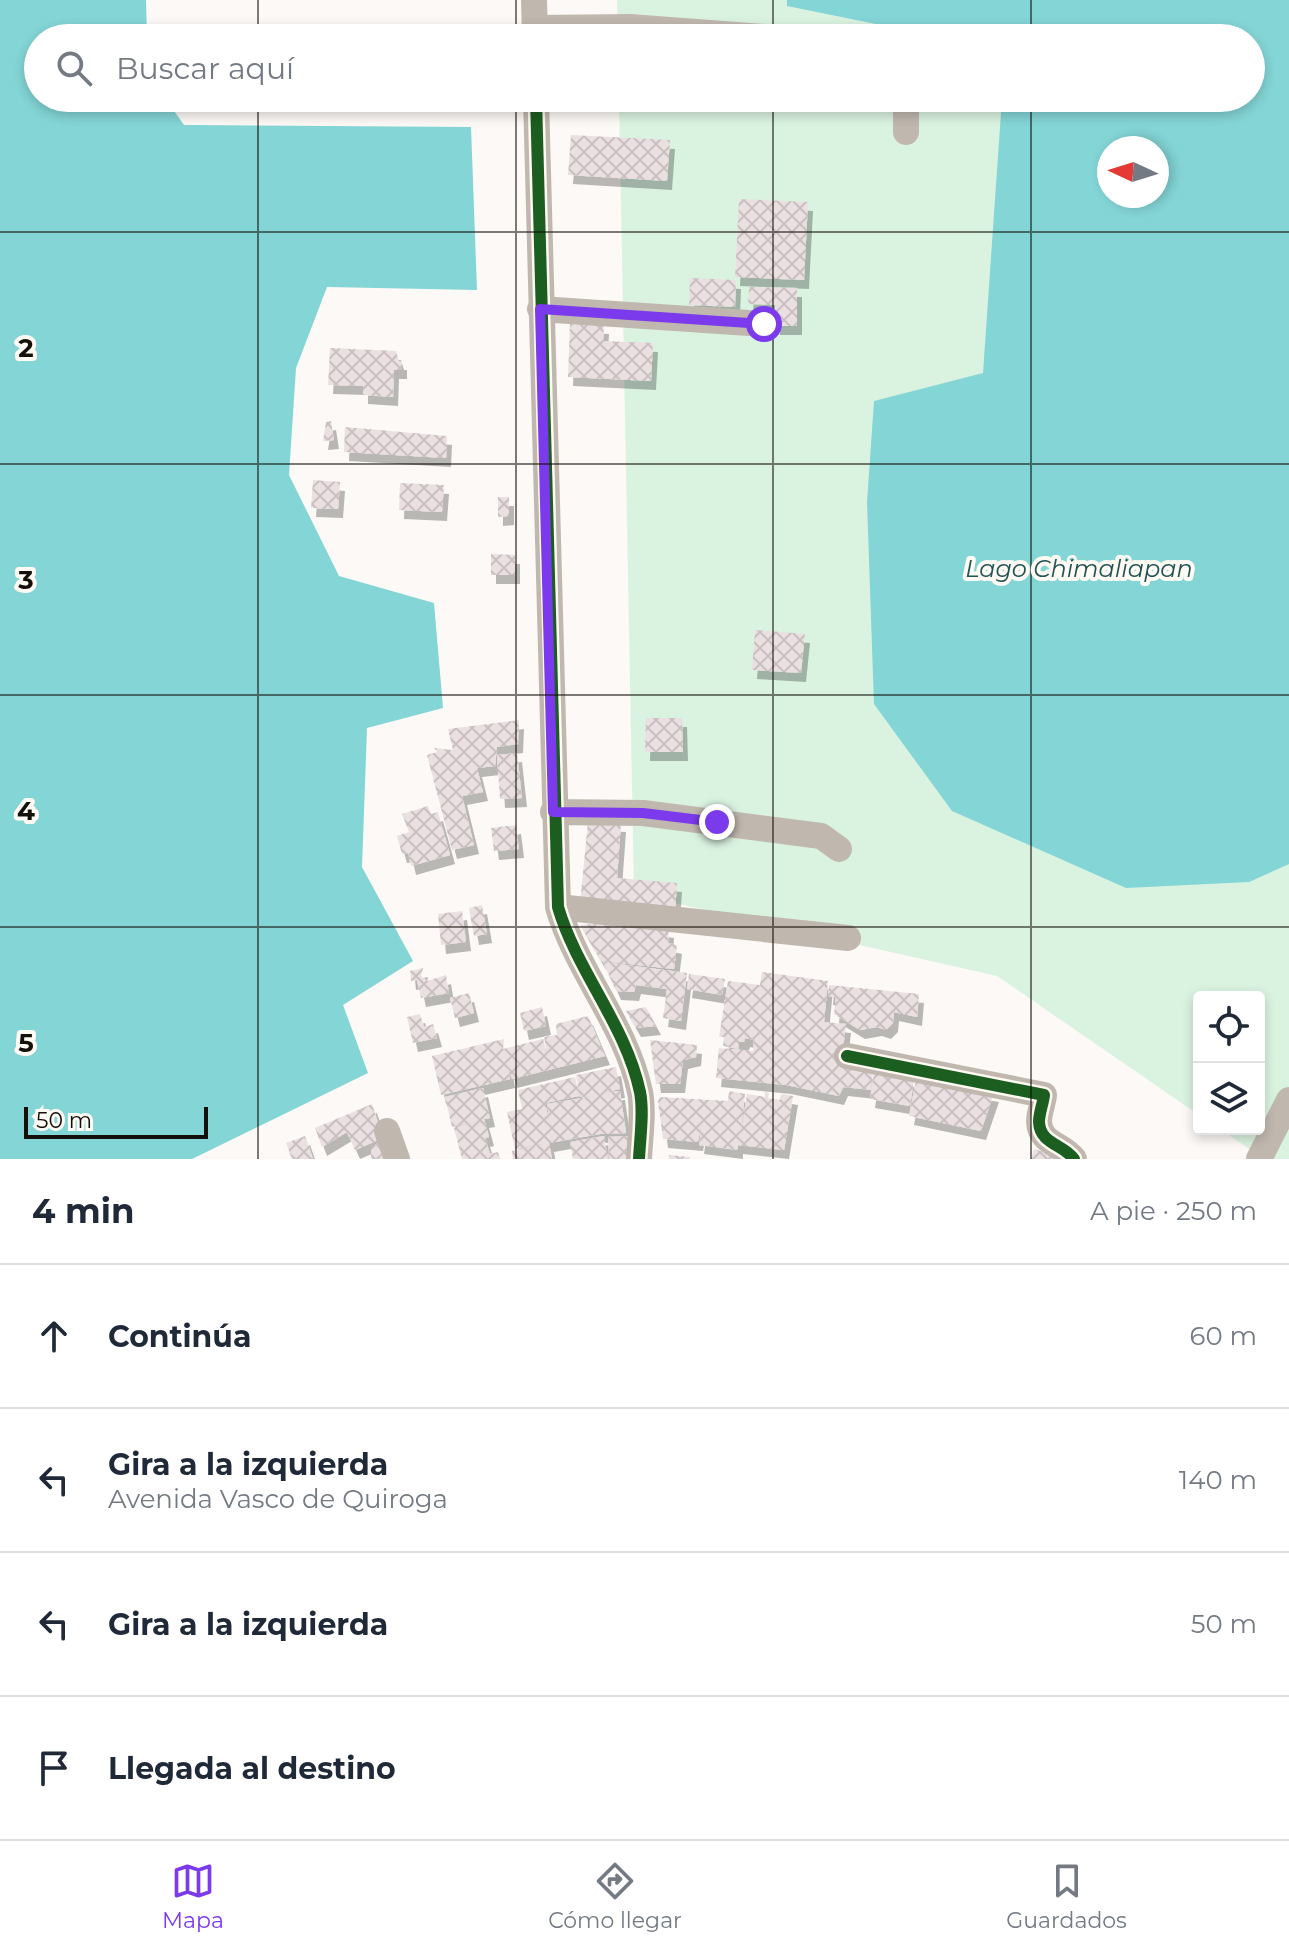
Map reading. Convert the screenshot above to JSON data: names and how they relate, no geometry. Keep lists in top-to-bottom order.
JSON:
{
  "water": ["Lago Chimaliapan"],
  "scale_bar": "50 m",
  "north": "left",
  "page": {
    "search": "Buscar aquí",
    "scale": "50 m",
    "heading": ["4 min", "A pie · 250 m"],
    "list": [
      ["Continúa", "60 m"],
      ["Gira a la izquierda", "Avenida Vasco de Quiroga", "140 m"],
      ["Gira a la izquierda", "50 m"],
      "Llegada al destino"
    ],
    "nav": ["Mapa", "Cómo llegar", "Guardados"]
  },
  "grid": {
    "rows": [
      "2",
      "3",
      "4",
      "5"
    ]
  }
}
